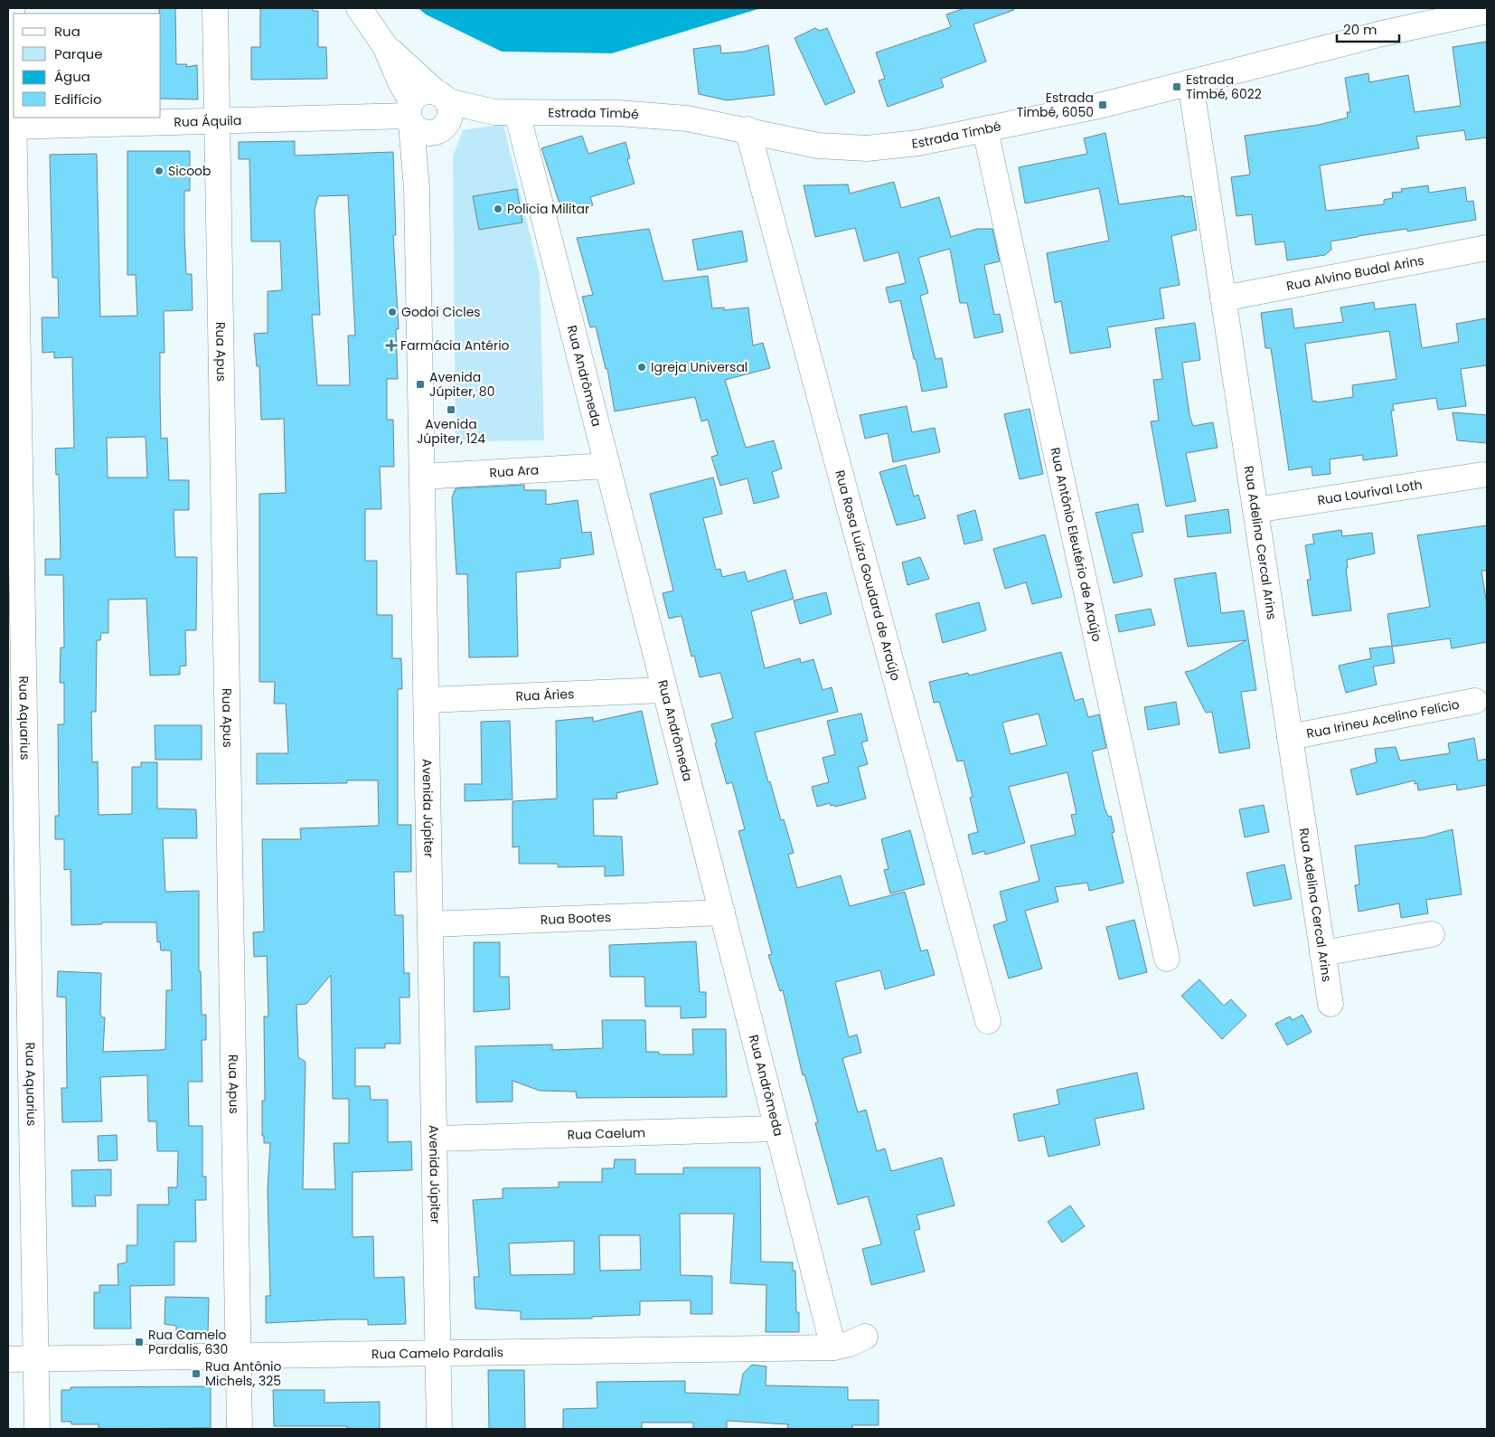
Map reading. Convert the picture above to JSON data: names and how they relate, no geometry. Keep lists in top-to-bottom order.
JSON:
{
  "streets": {
    "street": [
      "Estrada Timbé",
      "Rua Áquila",
      "Rua Alvino Budal Arins",
      "Rua Apus",
      "Rua Andrômeda",
      "Rua Ara",
      "Rua Lourival Loth",
      "Rua Adelina Cercal Arins",
      "Rua Antônio Eleutério de Araújo",
      "Rua Rosa Luíza Goudard de Araújo",
      "Rua Áries",
      "Rua Aquarius",
      "Rua Irineu Acelino Felício",
      "Avenida Júpiter",
      "Rua Bootes",
      "Rua Caelum",
      "Rua Camelo Pardalis"
    ]
  },
  "crossings": [
    ["Estrada Timbé", "Rua Andrômeda"],
    ["Estrada Timbé", "Rua Adelina Cercal Arins"],
    ["Estrada Timbé", "Rua Antônio Eleutério de Araújo"],
    ["Estrada Timbé", "Rua Rosa Luíza Goudard de Araújo"],
    ["Estrada Timbé", "Avenida Júpiter"],
    ["Rua Áquila", "Rua Apus"],
    ["Rua Áquila", "Rua Aquarius"],
    ["Rua Áquila", "Avenida Júpiter"],
    ["Rua Alvino Budal Arins", "Rua Adelina Cercal Arins"],
    ["Rua Apus", "Rua Camelo Pardalis"],
    ["Rua Andrômeda", "Rua Ara"],
    ["Rua Andrômeda", "Rua Áries"],
    ["Rua Andrômeda", "Rua Bootes"],
    ["Rua Andrômeda", "Rua Caelum"],
    ["Rua Andrômeda", "Rua Camelo Pardalis"],
    ["Rua Ara", "Avenida Júpiter"],
    ["Rua Lourival Loth", "Rua Adelina Cercal Arins"],
    ["Rua Adelina Cercal Arins", "Rua Irineu Acelino Felício"],
    ["Rua Áries", "Avenida Júpiter"],
    ["Rua Aquarius", "Rua Camelo Pardalis"],
    ["Avenida Júpiter", "Rua Bootes"],
    ["Avenida Júpiter", "Rua Caelum"],
    ["Avenida Júpiter", "Rua Camelo Pardalis"]
  ],
  "places": {
    "transit": [
      "Estrada Timbé, 6022",
      "Estrada Timbé, 6050",
      "Avenida Júpiter, 80",
      "Avenida Júpiter, 124",
      "Rua Camelo Pardalis, 630",
      "Rua Antônio Michels, 325"
    ],
    "other": [
      "Sicoob",
      "Polícia Militar",
      "Godoi Cicles",
      "Igreja Universal"
    ],
    "health": ["Farmácia Antério"]
  },
  "legend": [
    "Rua",
    "Parque",
    "Água",
    "Edifício"
  ],
  "scale_bar": "20 m"
}
